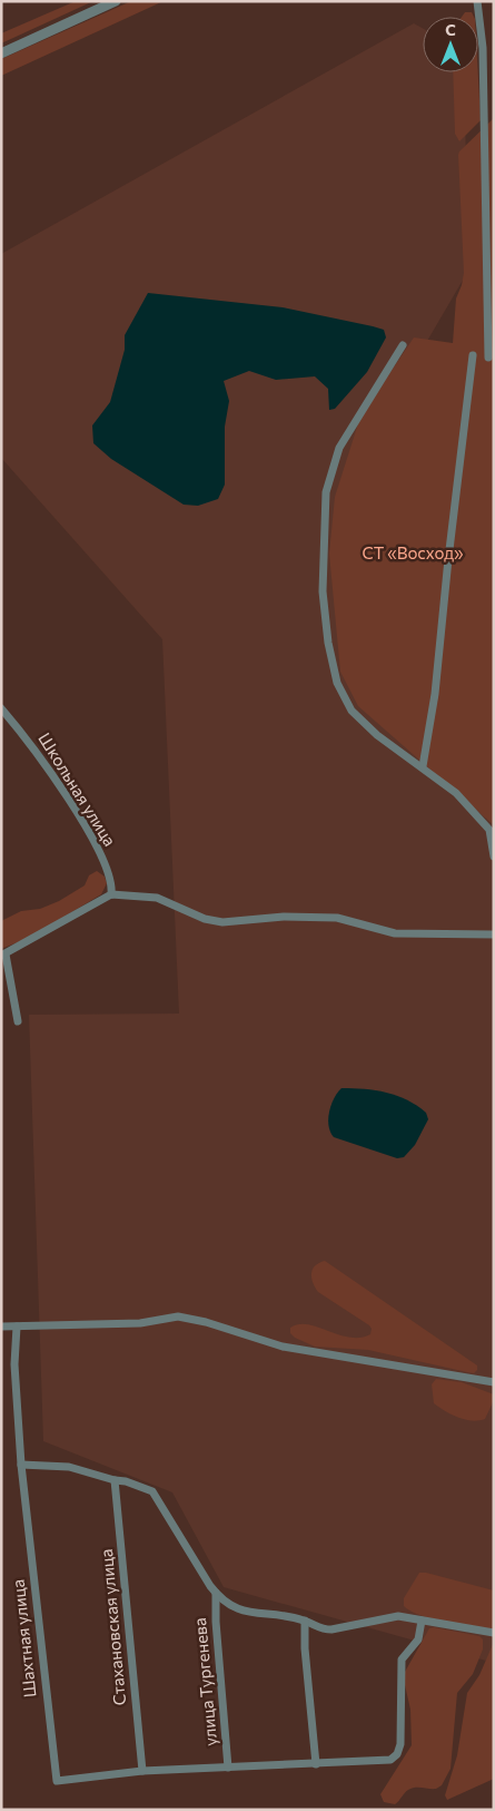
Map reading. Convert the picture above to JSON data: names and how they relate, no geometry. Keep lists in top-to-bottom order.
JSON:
{
  "streets": {
    "street": [
      "Школьная улица",
      "Стахановская улица",
      "Шахтная улица",
      "улица Тургенева"
    ]
  },
  "crossings": [
    ["Стахановская улица", "Шахтная улица"]
  ],
  "parks": ["СТ «Восход»"],
  "north": "top"
}
